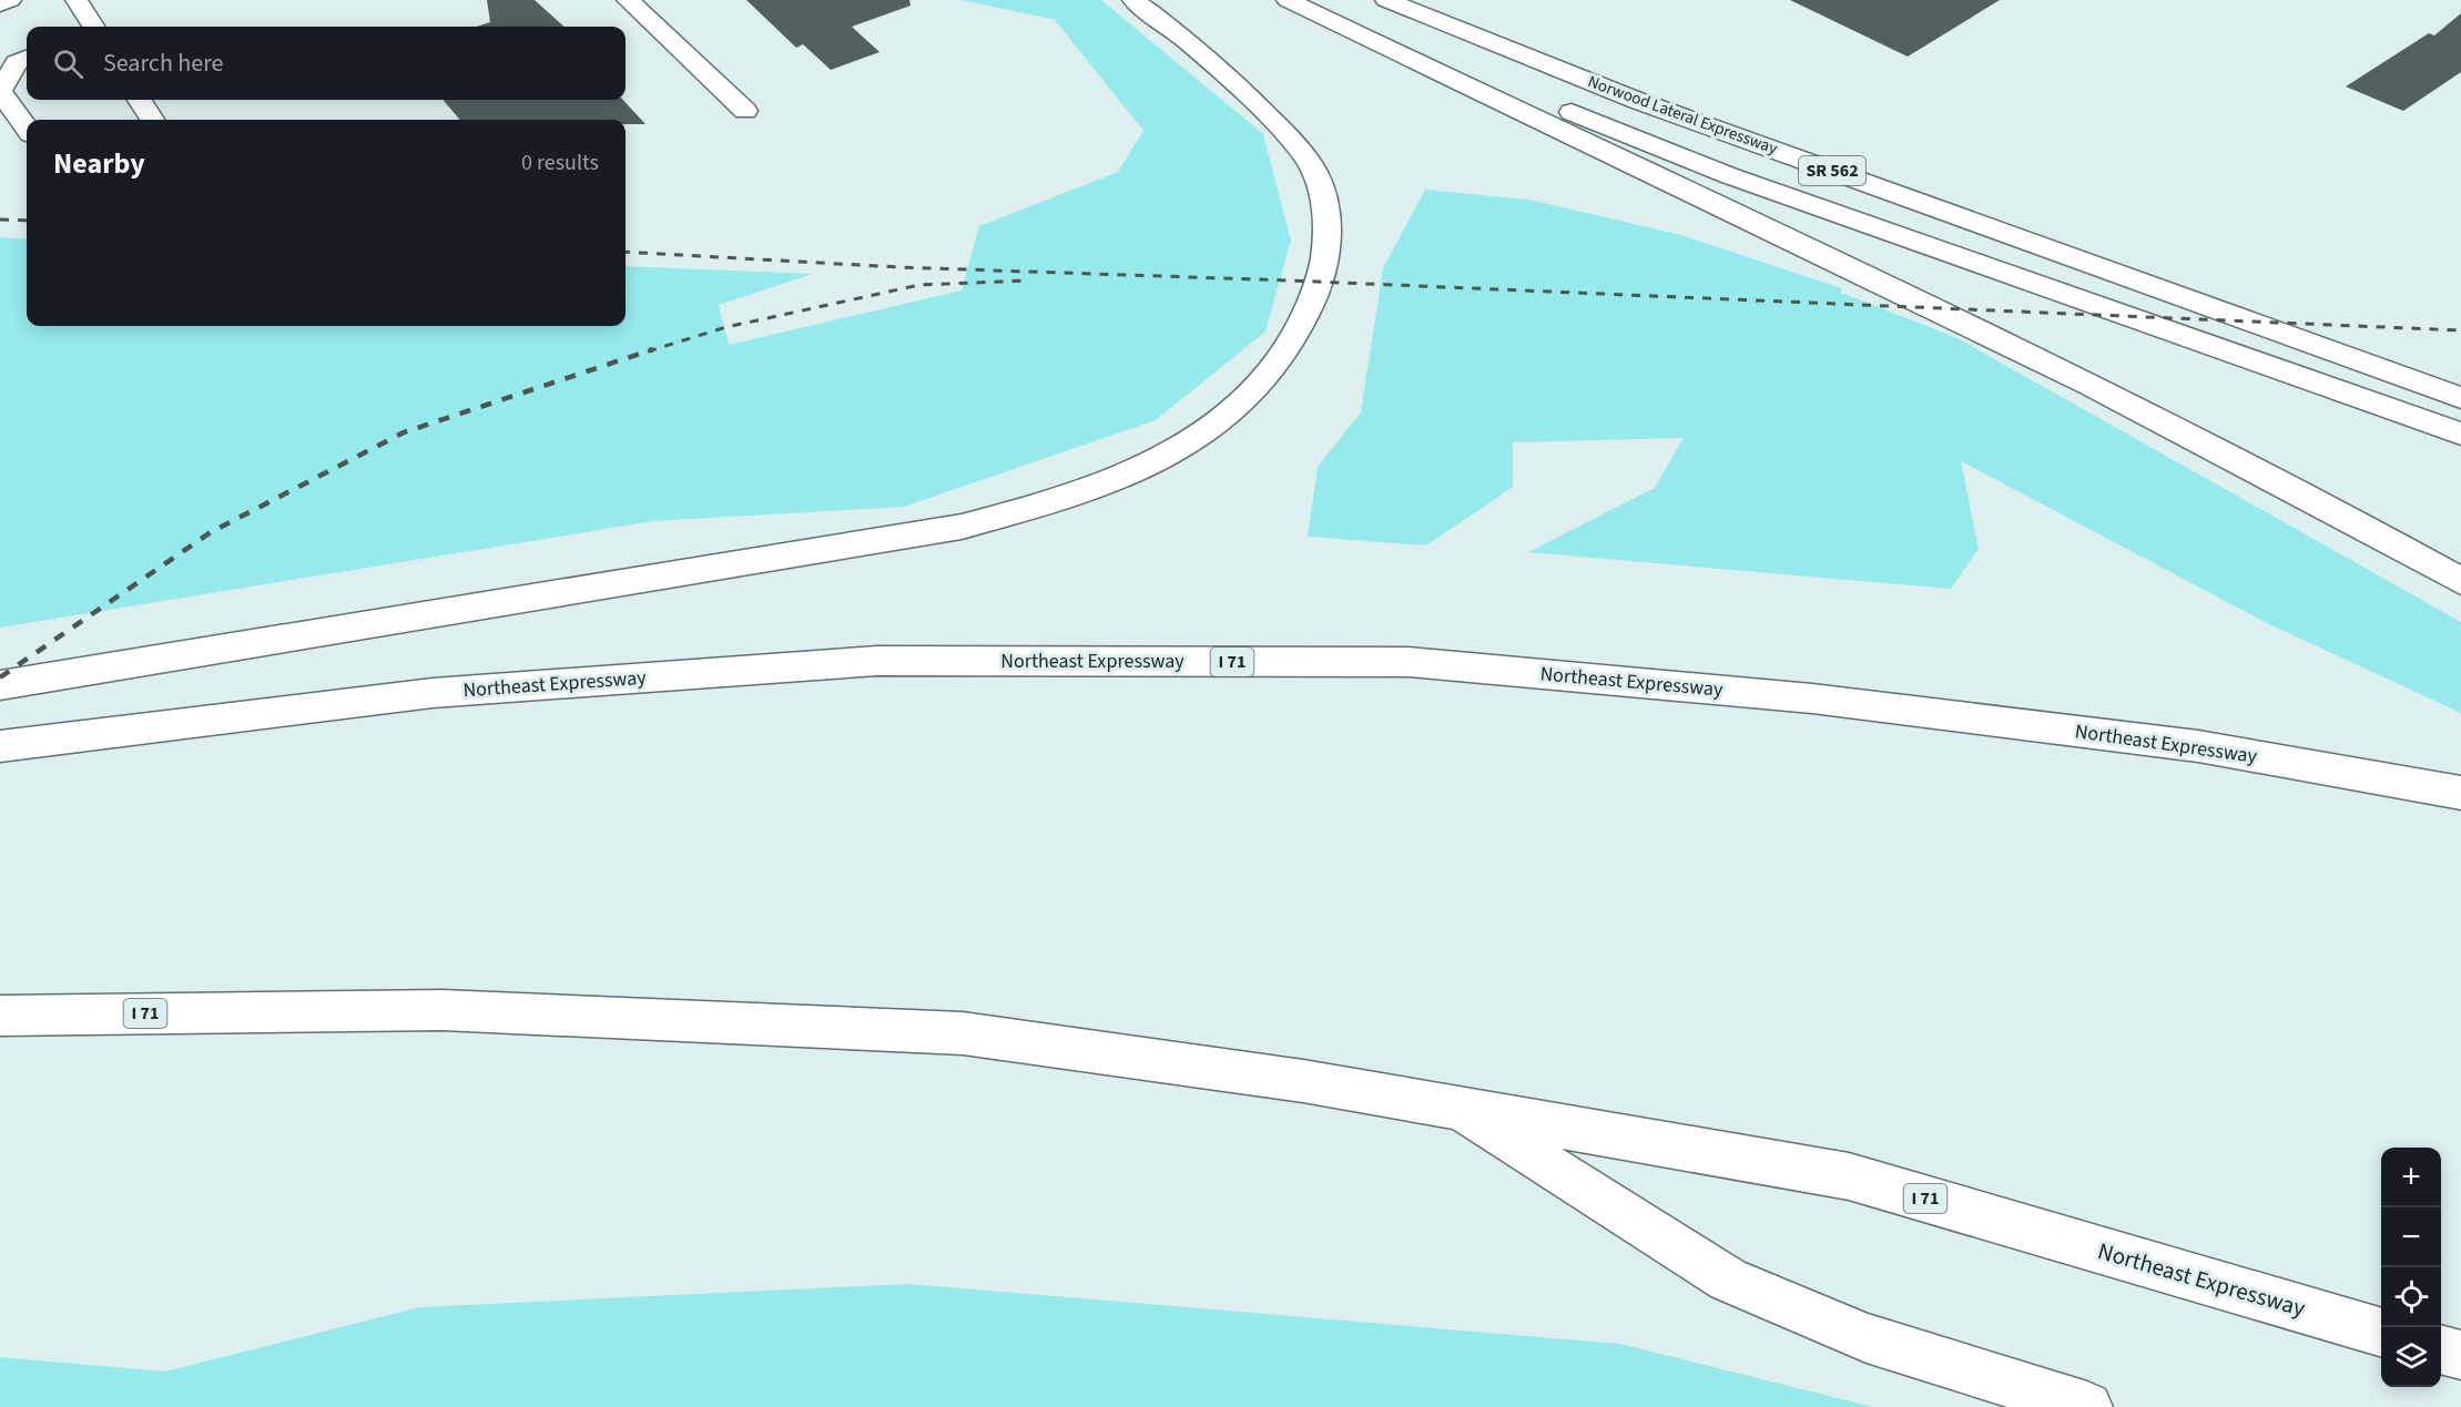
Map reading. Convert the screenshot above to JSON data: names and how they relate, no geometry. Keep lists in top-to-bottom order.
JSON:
{
  "streets": {
    "main road": [
      "Norwood Lateral Expressway",
      "SR 562",
      "Northeast Expressway",
      "I 71"
    ]
  },
  "page": {
    "search": "Search here",
    "heading": ["Nearby", "0 results"],
    "map_buttons": ["+", "−"]
  }
}
